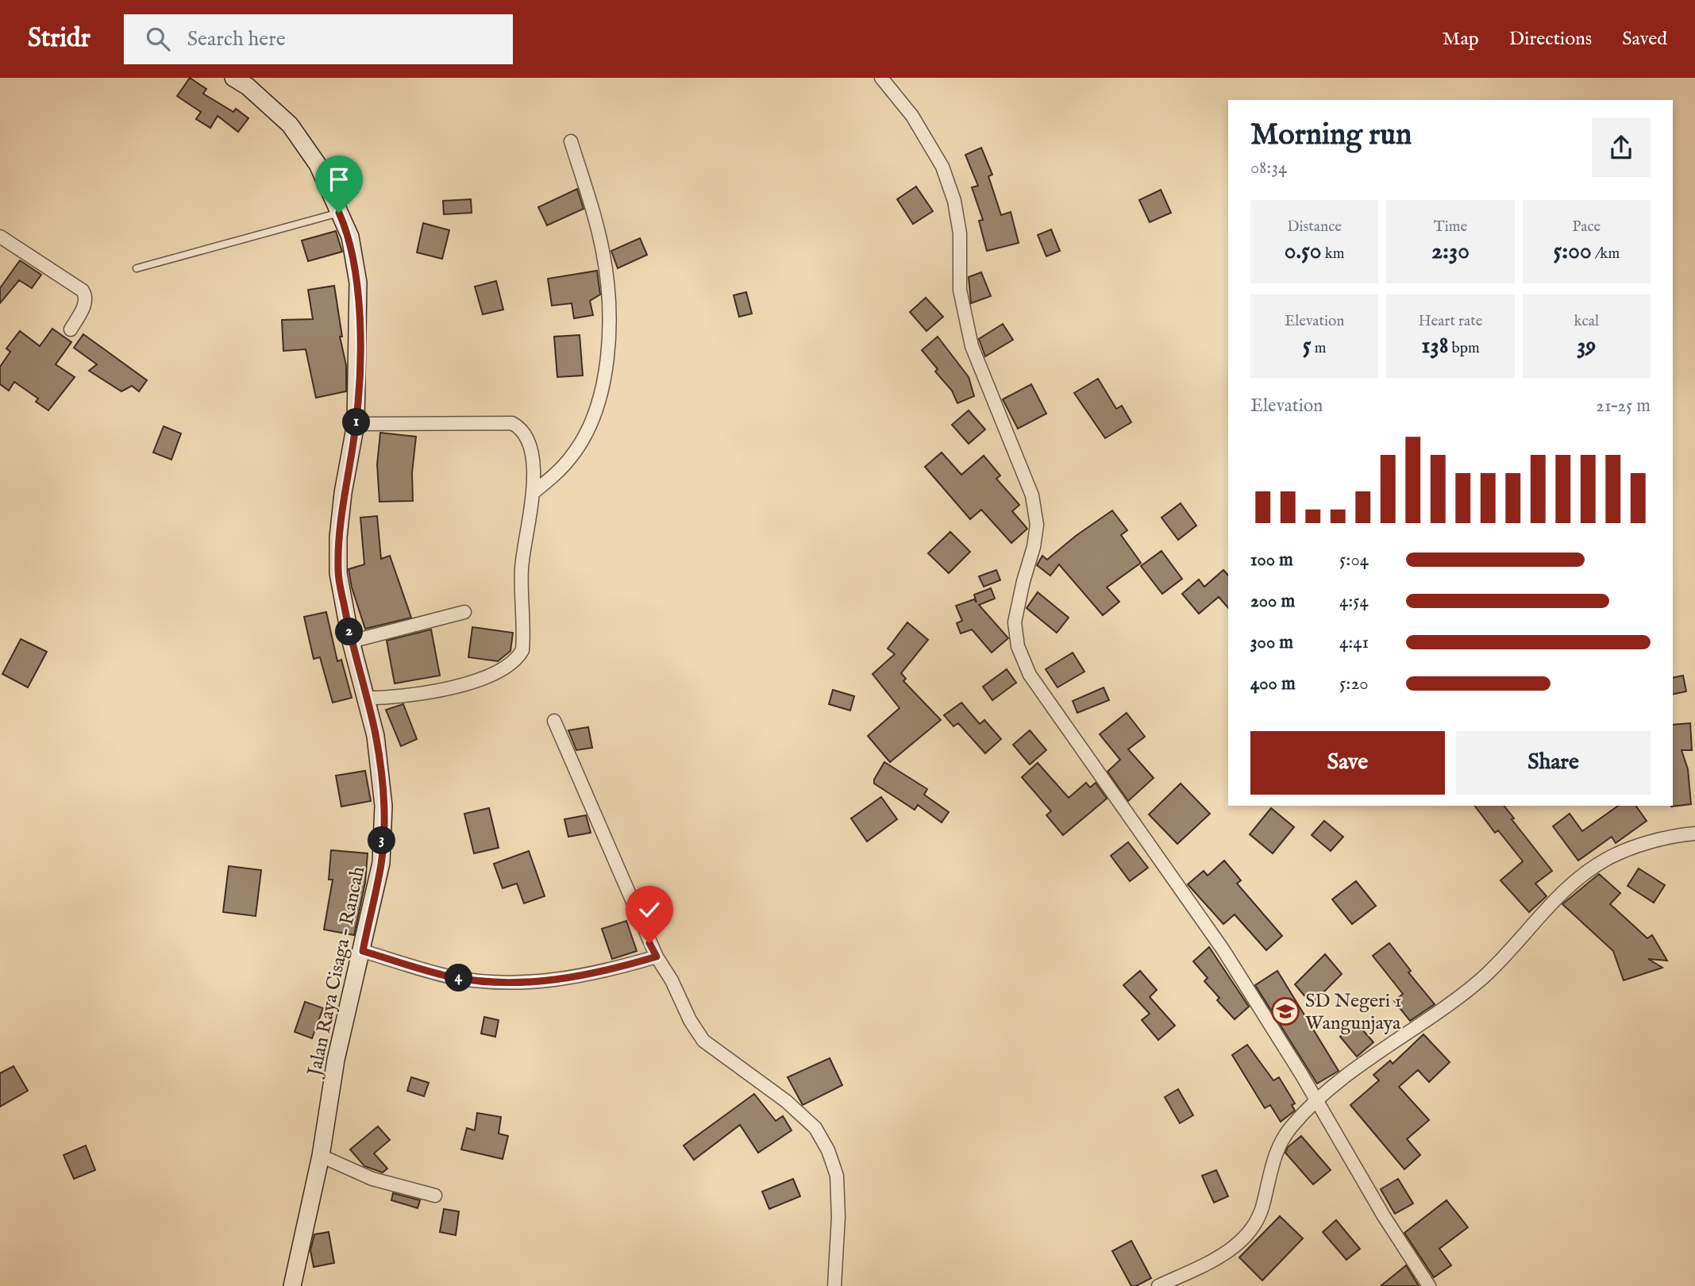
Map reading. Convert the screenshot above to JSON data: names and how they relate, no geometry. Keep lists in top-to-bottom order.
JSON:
{
  "streets": {
    "main road": ["Jalan Raya Cisaga – Rancah"]
  },
  "places": {
    "school or university": ["SD Negeri 1 Wangunjaya"]
  },
  "page": {
    "header": "Stridr",
    "search": "Search here",
    "nav": ["Map", "Directions", "Saved"],
    "heading": ["Morning run", "08:34"],
    "stats": [
      ["Distance", "0.50 km"],
      ["Time", "2:30"],
      ["Pace", "5:00 /km"],
      ["Elevation", "5 m"],
      ["Heart rate", "138 bpm"],
      ["kcal", "39"]
    ],
    "chart": ["Elevation", "21–25 m"],
    "pins": [
      "1",
      "2",
      "3",
      "4"
    ],
    "list": [
      {
        "name": "100 m",
        "note": "5:04"
      },
      {
        "name": "200 m",
        "note": "4:54"
      },
      {
        "name": "300 m",
        "note": "4:41"
      },
      {
        "name": "400 m",
        "note": "5:20"
      }
    ],
    "buttons": ["Save", "Share"]
  }
}
